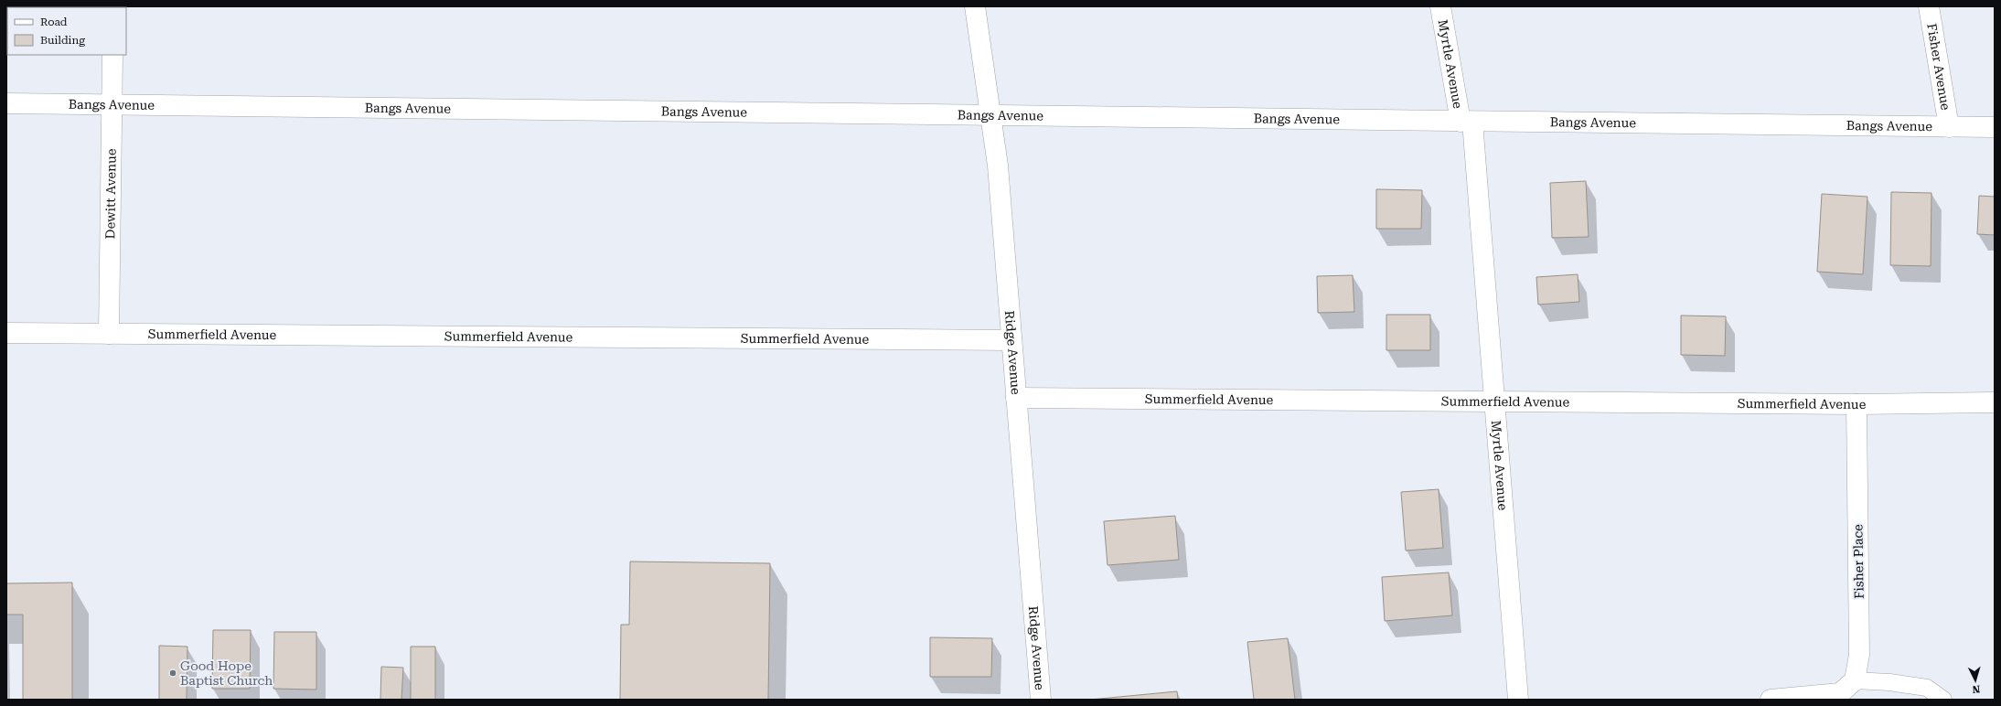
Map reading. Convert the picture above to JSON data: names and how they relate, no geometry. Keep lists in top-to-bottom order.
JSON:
{
  "streets": {
    "street": [
      "Myrtle Avenue",
      "Fisher Avenue",
      "Bangs Avenue",
      "Dewitt Avenue",
      "Summerfield Avenue",
      "Ridge Avenue",
      "Fisher Place"
    ]
  },
  "crossings": [
    ["Myrtle Avenue", "Bangs Avenue"],
    ["Myrtle Avenue", "Summerfield Avenue"],
    ["Fisher Avenue", "Bangs Avenue"],
    ["Bangs Avenue", "Dewitt Avenue"],
    ["Bangs Avenue", "Ridge Avenue"],
    ["Dewitt Avenue", "Summerfield Avenue"],
    ["Summerfield Avenue", "Ridge Avenue"],
    ["Summerfield Avenue", "Fisher Place"]
  ],
  "places": ["Good Hope Baptist Church"],
  "legend": ["Road", "Building"],
  "north": "bottom"
}
